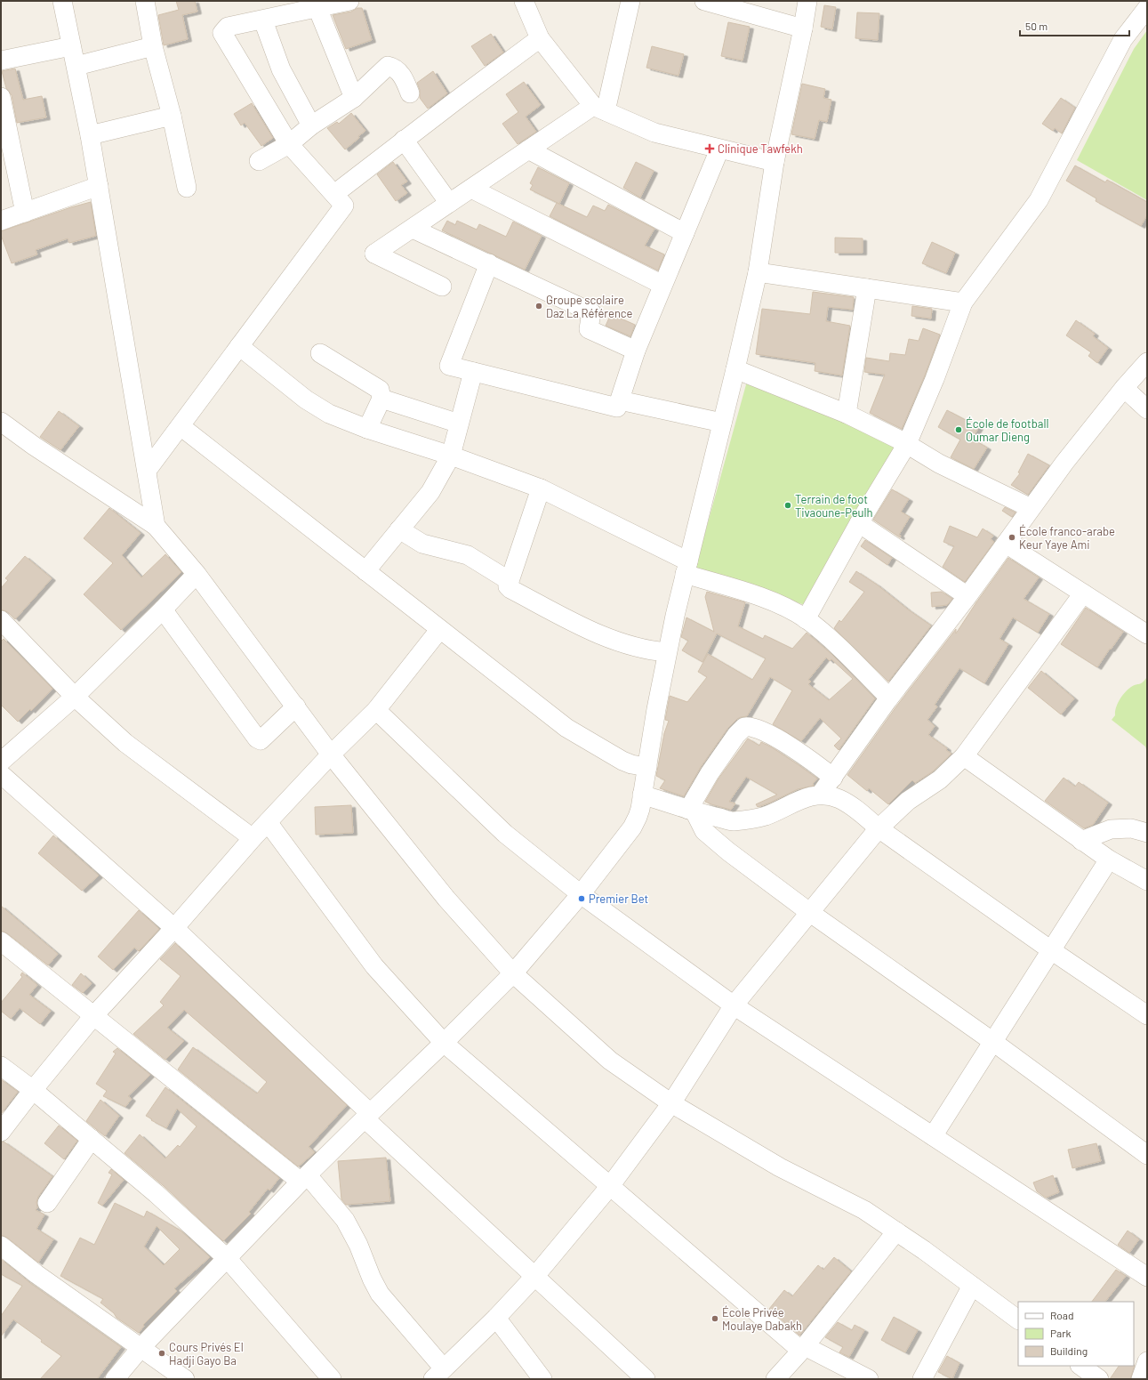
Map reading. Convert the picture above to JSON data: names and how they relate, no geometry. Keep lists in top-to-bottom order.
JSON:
{
  "places": {
    "health": ["Clinique Tawfekh"],
    "other": [
      "Groupe scolaire Daz La Référence",
      "École de football Oumar Dieng",
      "Terrain de foot Tivaoune-Peulh",
      "École franco-arabe Keur Yaye Ami",
      "Premier Bet",
      "École Privée Moulaye Dabakh",
      "Cours Privés El Hadji Gayo Ba"
    ]
  },
  "legend": ["Road", "Park", "Building"],
  "scale_bar": "50 m"
}
